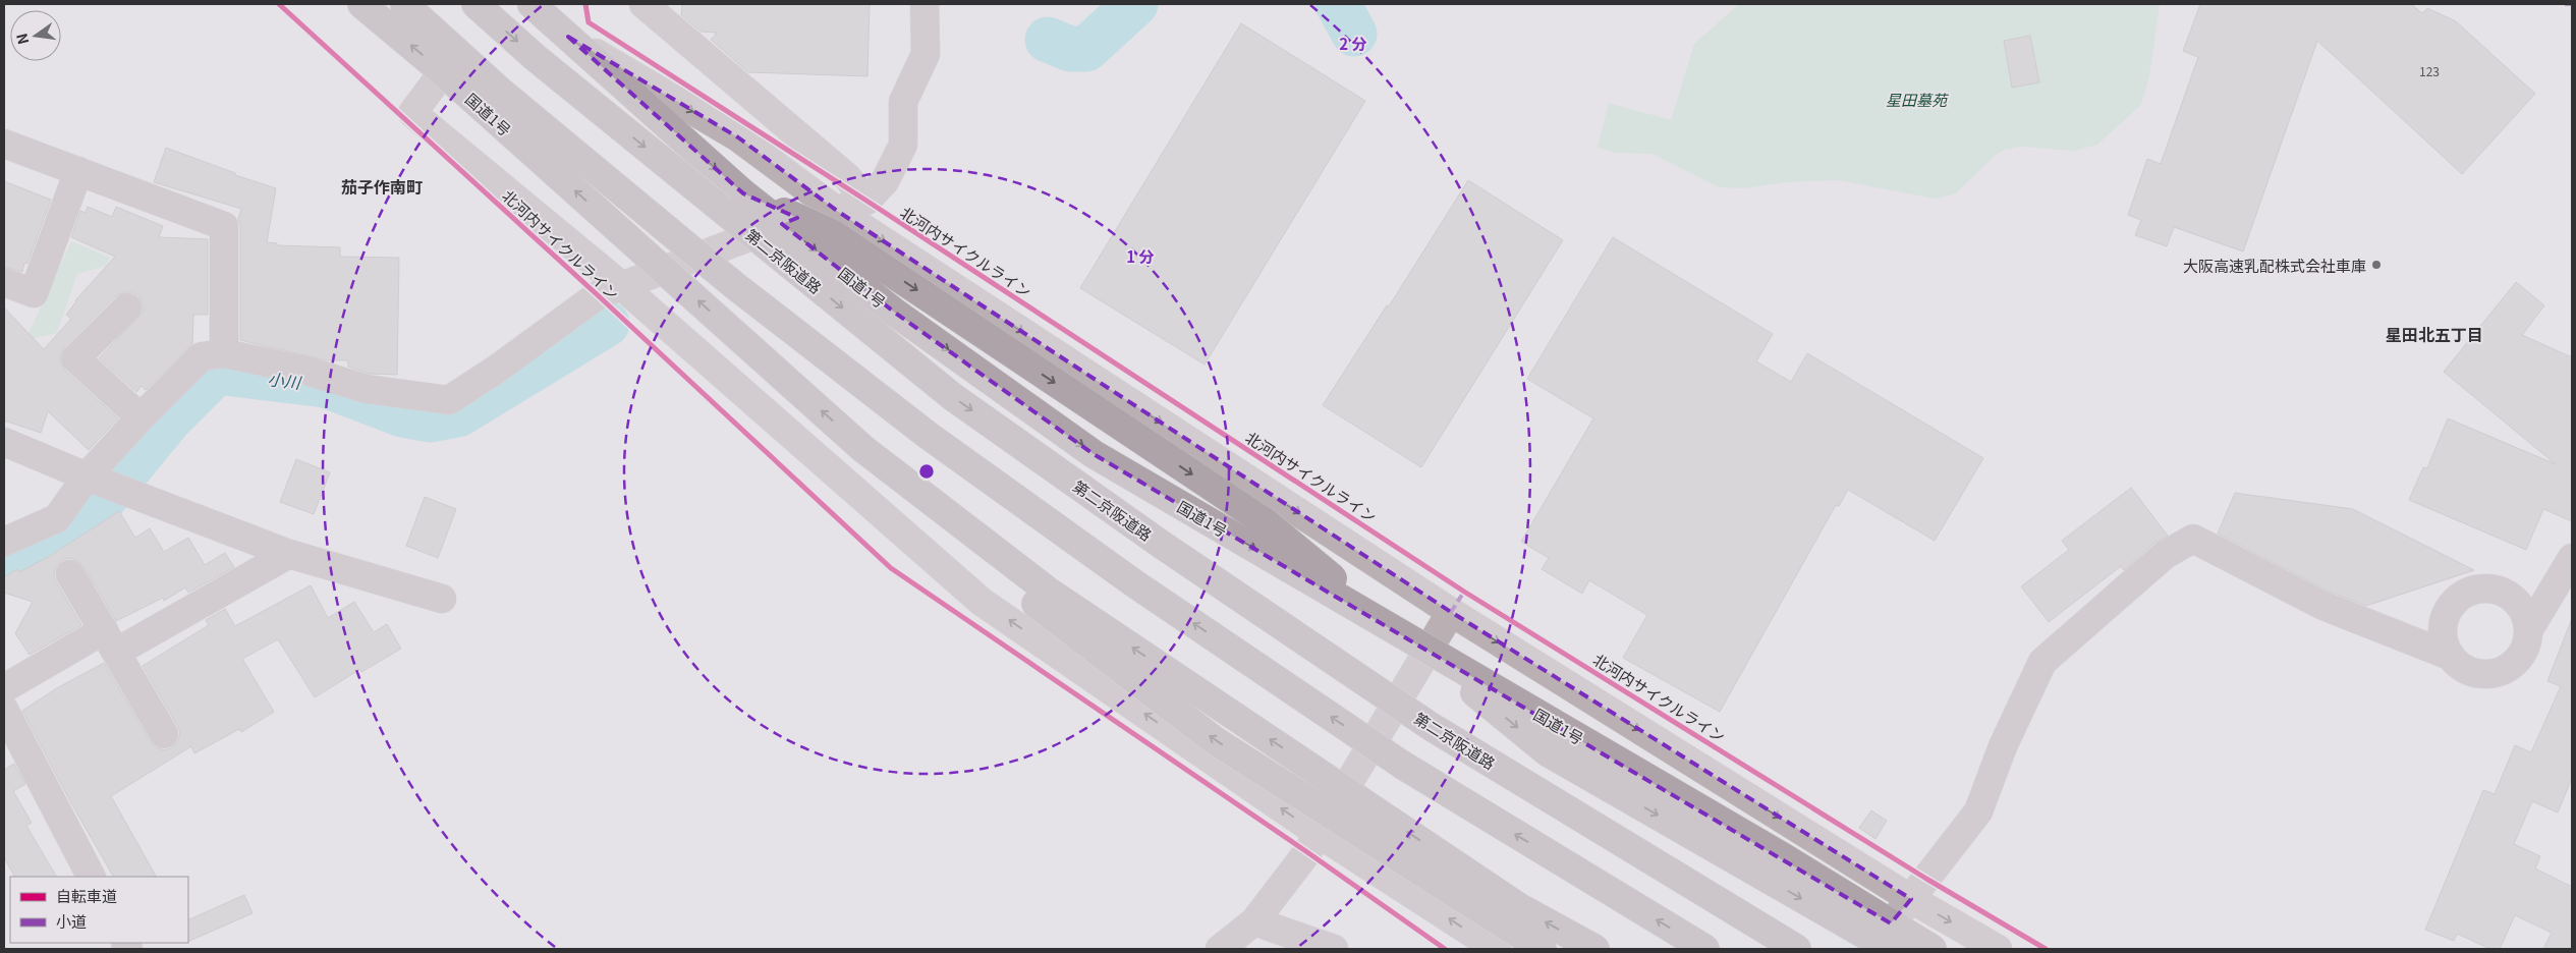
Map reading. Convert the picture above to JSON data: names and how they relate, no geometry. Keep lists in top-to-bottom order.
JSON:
{
  "streets": {
    "highway": ["国道1号", "第二京阪道路"],
    "cycle path": ["北河内サイクルライン"]
  },
  "districts": ["茄子作南町", "星田北五丁目"],
  "water": ["小川"],
  "parks": ["星田墓苑"],
  "places": ["大阪高速乳配株式会社車庫"],
  "house_numbers": ["123"],
  "legend": ["自転車道", "小道"],
  "north": "left",
  "rings": ["2 分", "1 分"]
}
